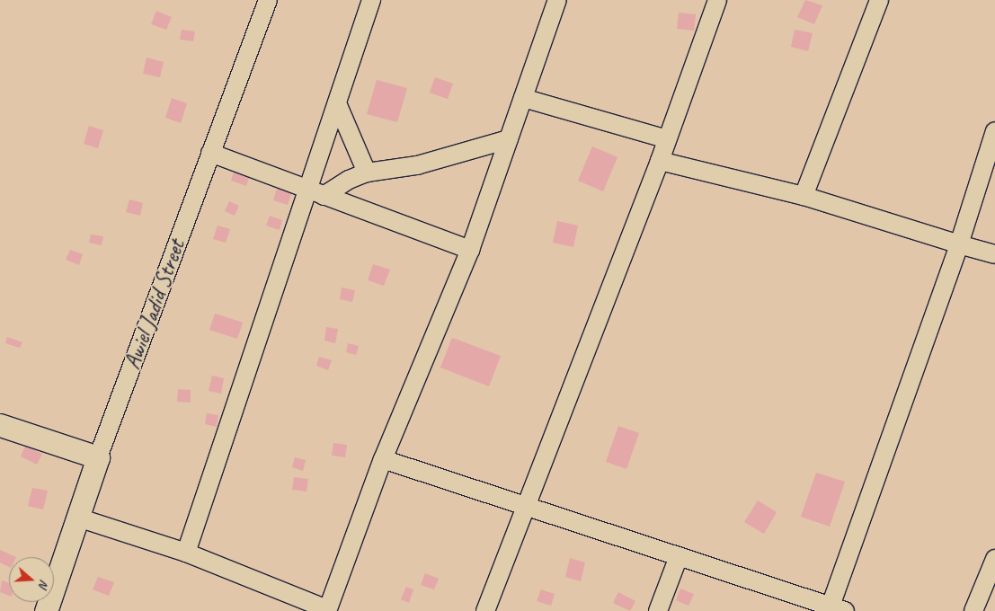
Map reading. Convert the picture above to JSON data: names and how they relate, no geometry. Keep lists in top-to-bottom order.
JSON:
{
  "streets": {
    "street": ["Awiel Jadid Street"]
  },
  "north": "right"
}
